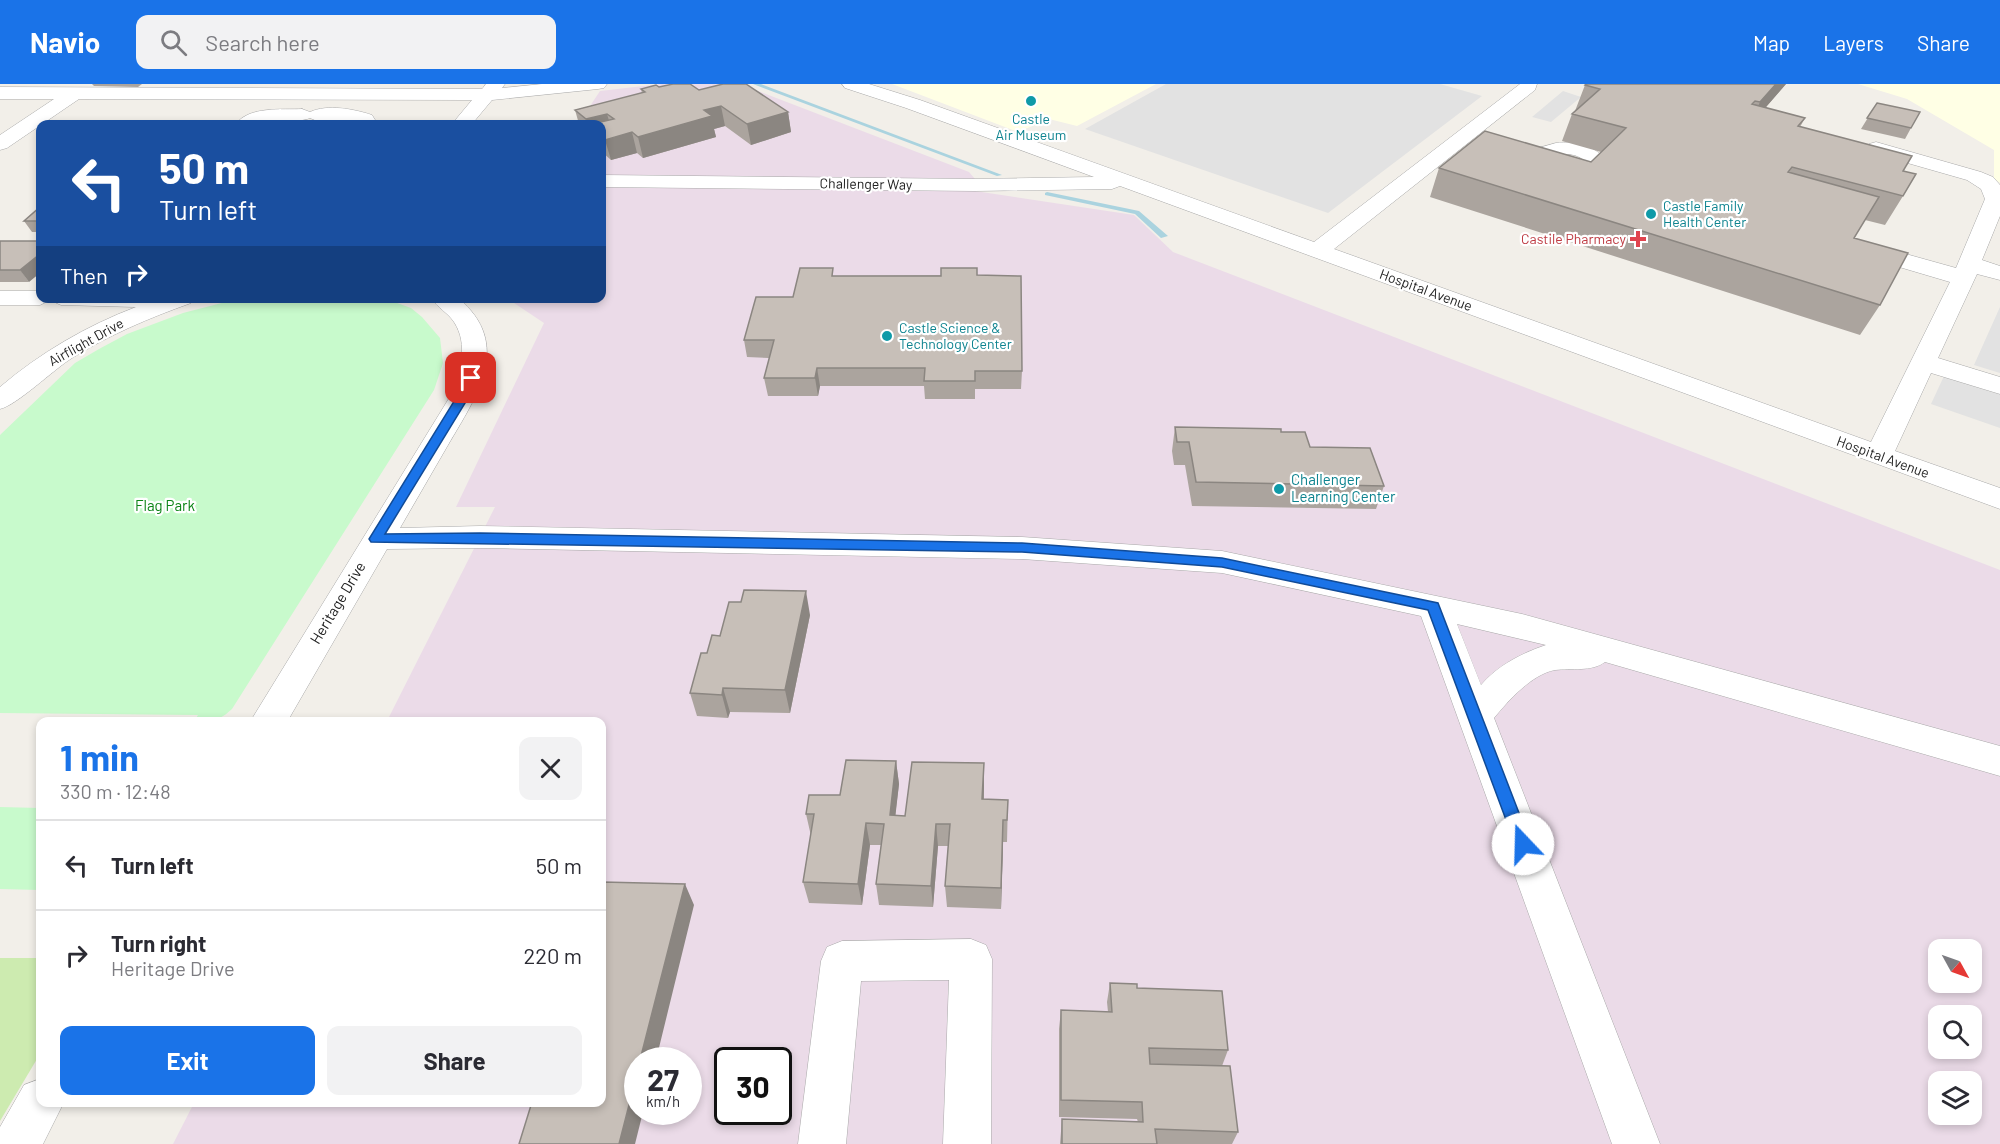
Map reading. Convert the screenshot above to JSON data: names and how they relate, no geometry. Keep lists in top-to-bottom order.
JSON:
{
  "streets": {
    "street": [
      "Challenger Way",
      "Hospital Avenue",
      "Airflight Drive",
      "Heritage Drive"
    ]
  },
  "crossings": [
    ["Challenger Way", "Hospital Avenue"]
  ],
  "parks": ["Flag Park"],
  "places": {
    "other": [
      "Castle Air Museum",
      "Castle Family Health Center",
      "Castle Science & Technology Center",
      "Challenger Learning Center"
    ],
    "health": ["Castile Pharmacy"]
  },
  "north": "bottom right",
  "page": {
    "header": "Navio",
    "search": "Search here",
    "nav": ["Map", "Layers", "Share"],
    "turn": ["50 m", "Turn left"],
    "then": "Then",
    "heading": ["1 min", "330 m · 12:48"],
    "list": [
      {
        "name": "Turn left",
        "value": "50 m"
      },
      {
        "name": "Turn right",
        "note": "Heritage Drive",
        "value": "220 m"
      }
    ],
    "buttons": ["Exit", "Share"],
    "speed": "27 km/h",
    "limit": "30"
  }
}
